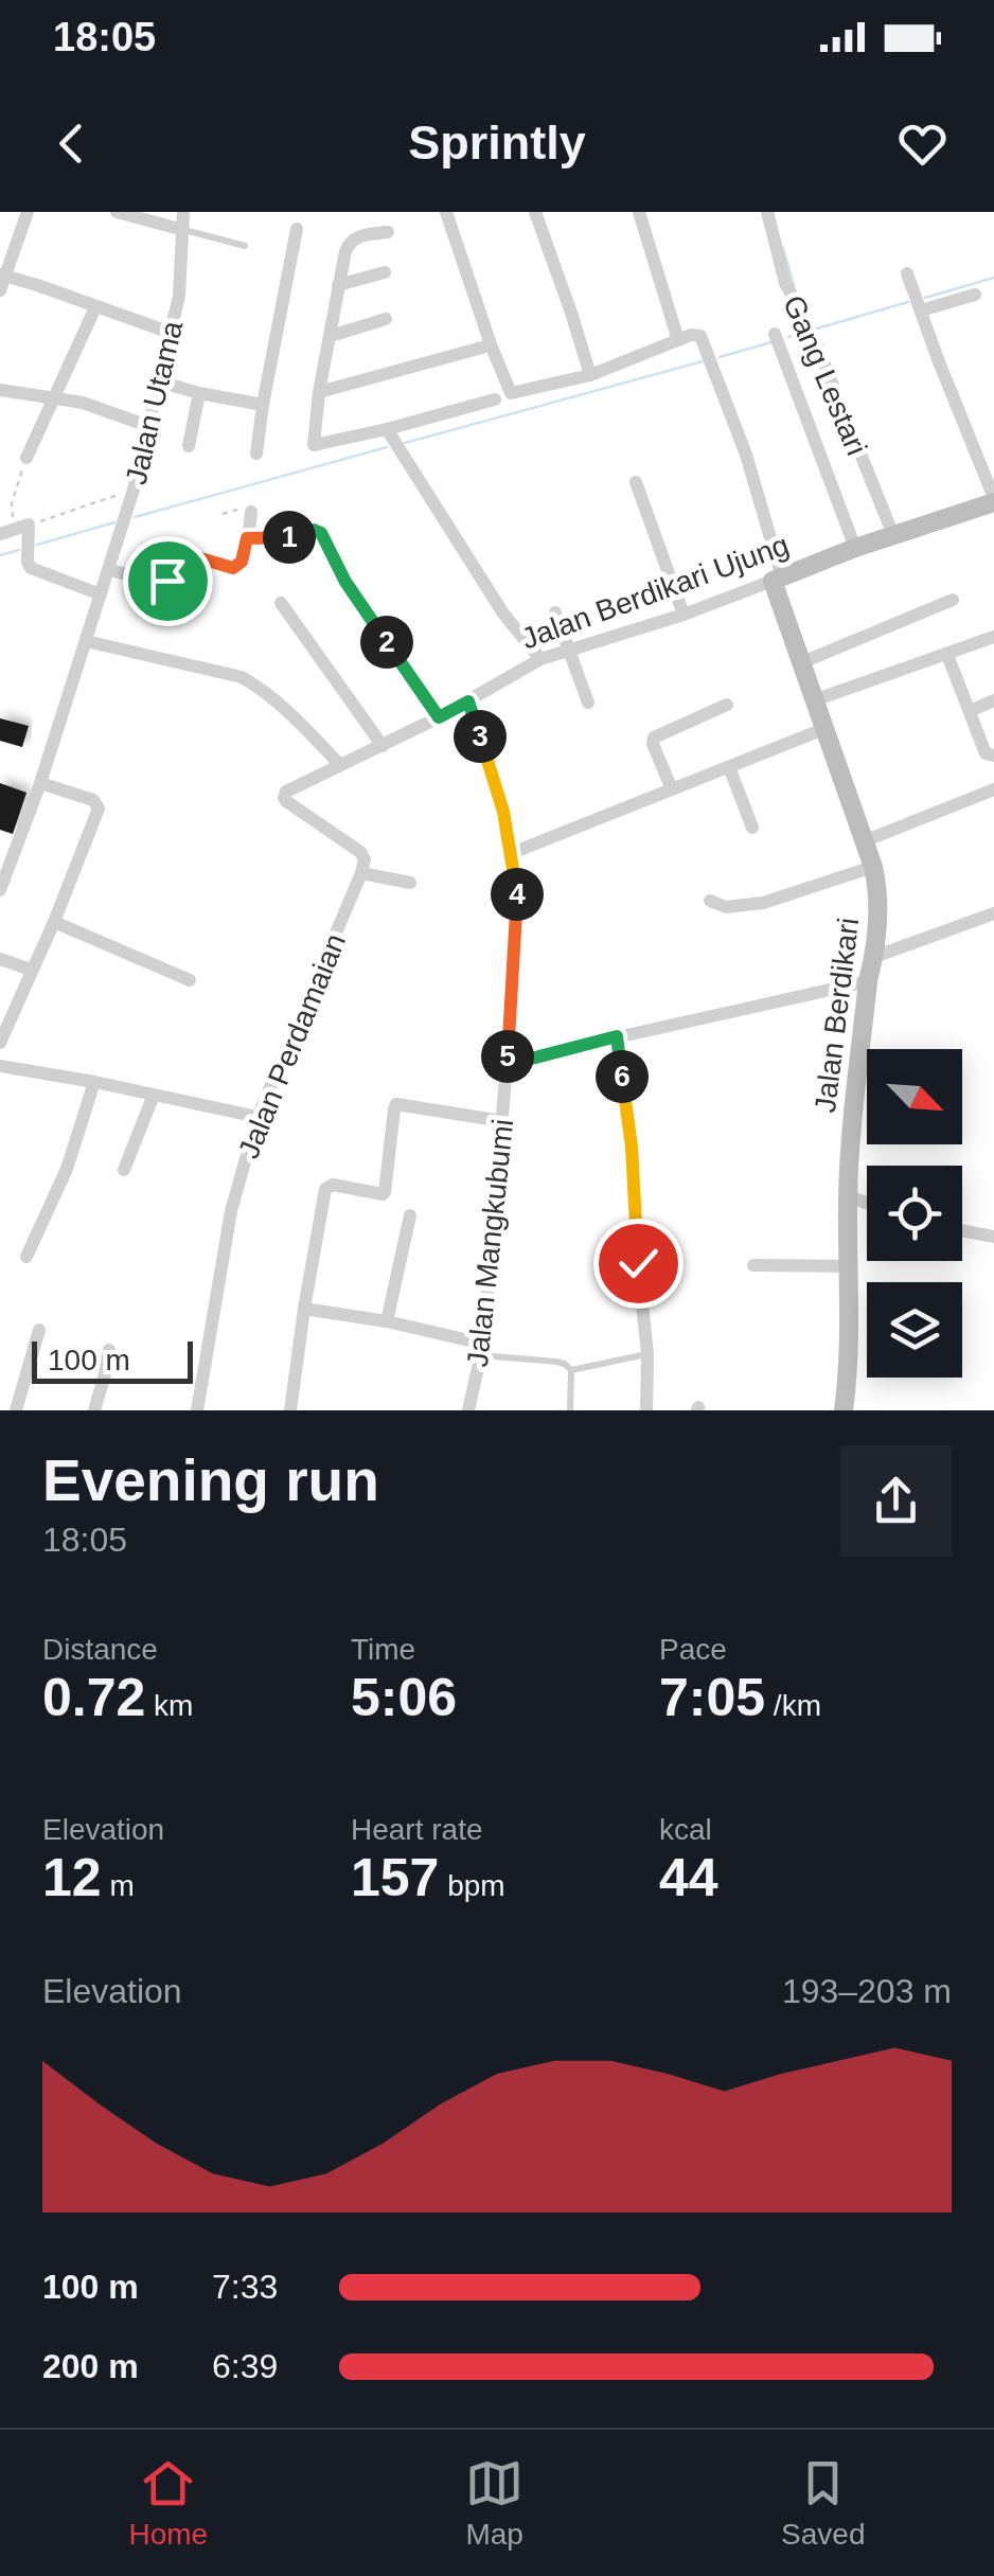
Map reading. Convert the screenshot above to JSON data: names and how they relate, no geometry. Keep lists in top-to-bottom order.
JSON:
{
  "streets": {
    "street": [
      "Gang Lestari",
      "Jalan Utama",
      "Jalan Berdikari Ujung",
      "Jalan Berdikari",
      "Jalan Perdamaian",
      "Jalan Mangkubumi"
    ]
  },
  "crossings": [
    ["Gang Lestari", "Jalan Berdikari Ujung"],
    ["Jalan Berdikari Ujung", "Jalan Berdikari"],
    ["Jalan Berdikari Ujung", "Jalan Perdamaian"],
    ["Jalan Berdikari Ujung", "Jalan Mangkubumi"]
  ],
  "scale_bar": "100 m",
  "north": "bottom right",
  "page": {
    "status": "18:05",
    "header": "Sprintly",
    "pins": [
      "1",
      "2",
      "3",
      "4",
      "5",
      "6"
    ],
    "scale": "100 m",
    "heading": ["Evening run", "18:05"],
    "stats": [
      ["Distance", "0.72 km"],
      ["Time", "5:06"],
      ["Pace", "7:05 /km"],
      ["Elevation", "12 m"],
      ["Heart rate", "157 bpm"],
      ["kcal", "44"]
    ],
    "chart": ["Elevation", "193–203 m"],
    "list": [
      {
        "name": "100 m",
        "note": "7:33"
      },
      {
        "name": "200 m",
        "note": "6:39"
      }
    ],
    "tabs": ["Home", "Map", "Saved"]
  }
}
